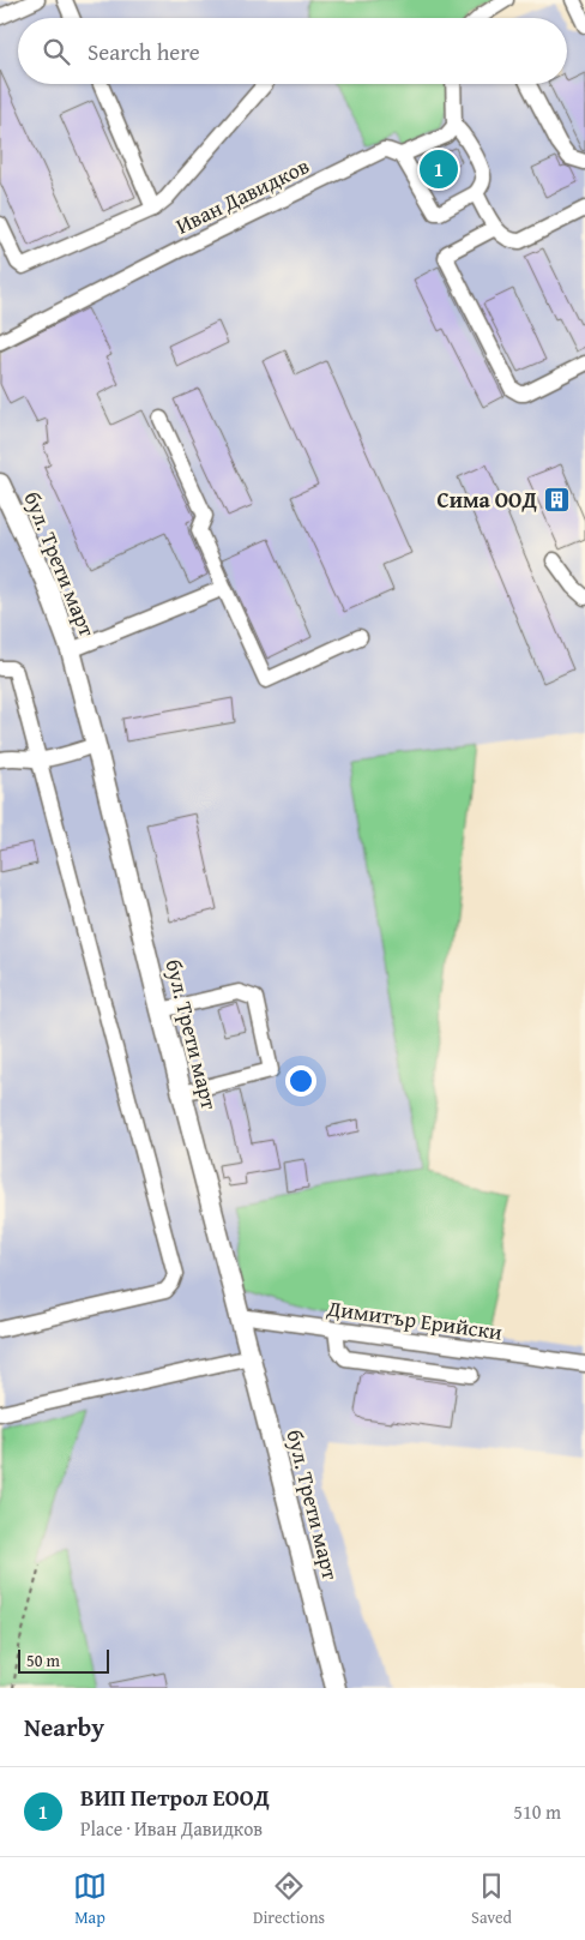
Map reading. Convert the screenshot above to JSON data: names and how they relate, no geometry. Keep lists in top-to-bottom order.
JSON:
{
  "streets": {
    "main road": ["бул. Трети март"],
    "street": ["Иван Давидков", "Димитър Ерийски"]
  },
  "crossings": [
    ["бул. Трети март", "Димитър Ерийски"]
  ],
  "places": {
    "building": ["Сима ООД"]
  },
  "scale_bar": "50 m",
  "page": {
    "search": "Search here",
    "pins": "1",
    "scale": "50 m",
    "heading": "Nearby",
    "list": [
      {
        "mark": "1",
        "name": "ВИП Петрол ЕООД",
        "note": "Place · Иван Давидков",
        "value": "510 m"
      }
    ],
    "nav": ["Map", "Directions", "Saved"]
  }
}
